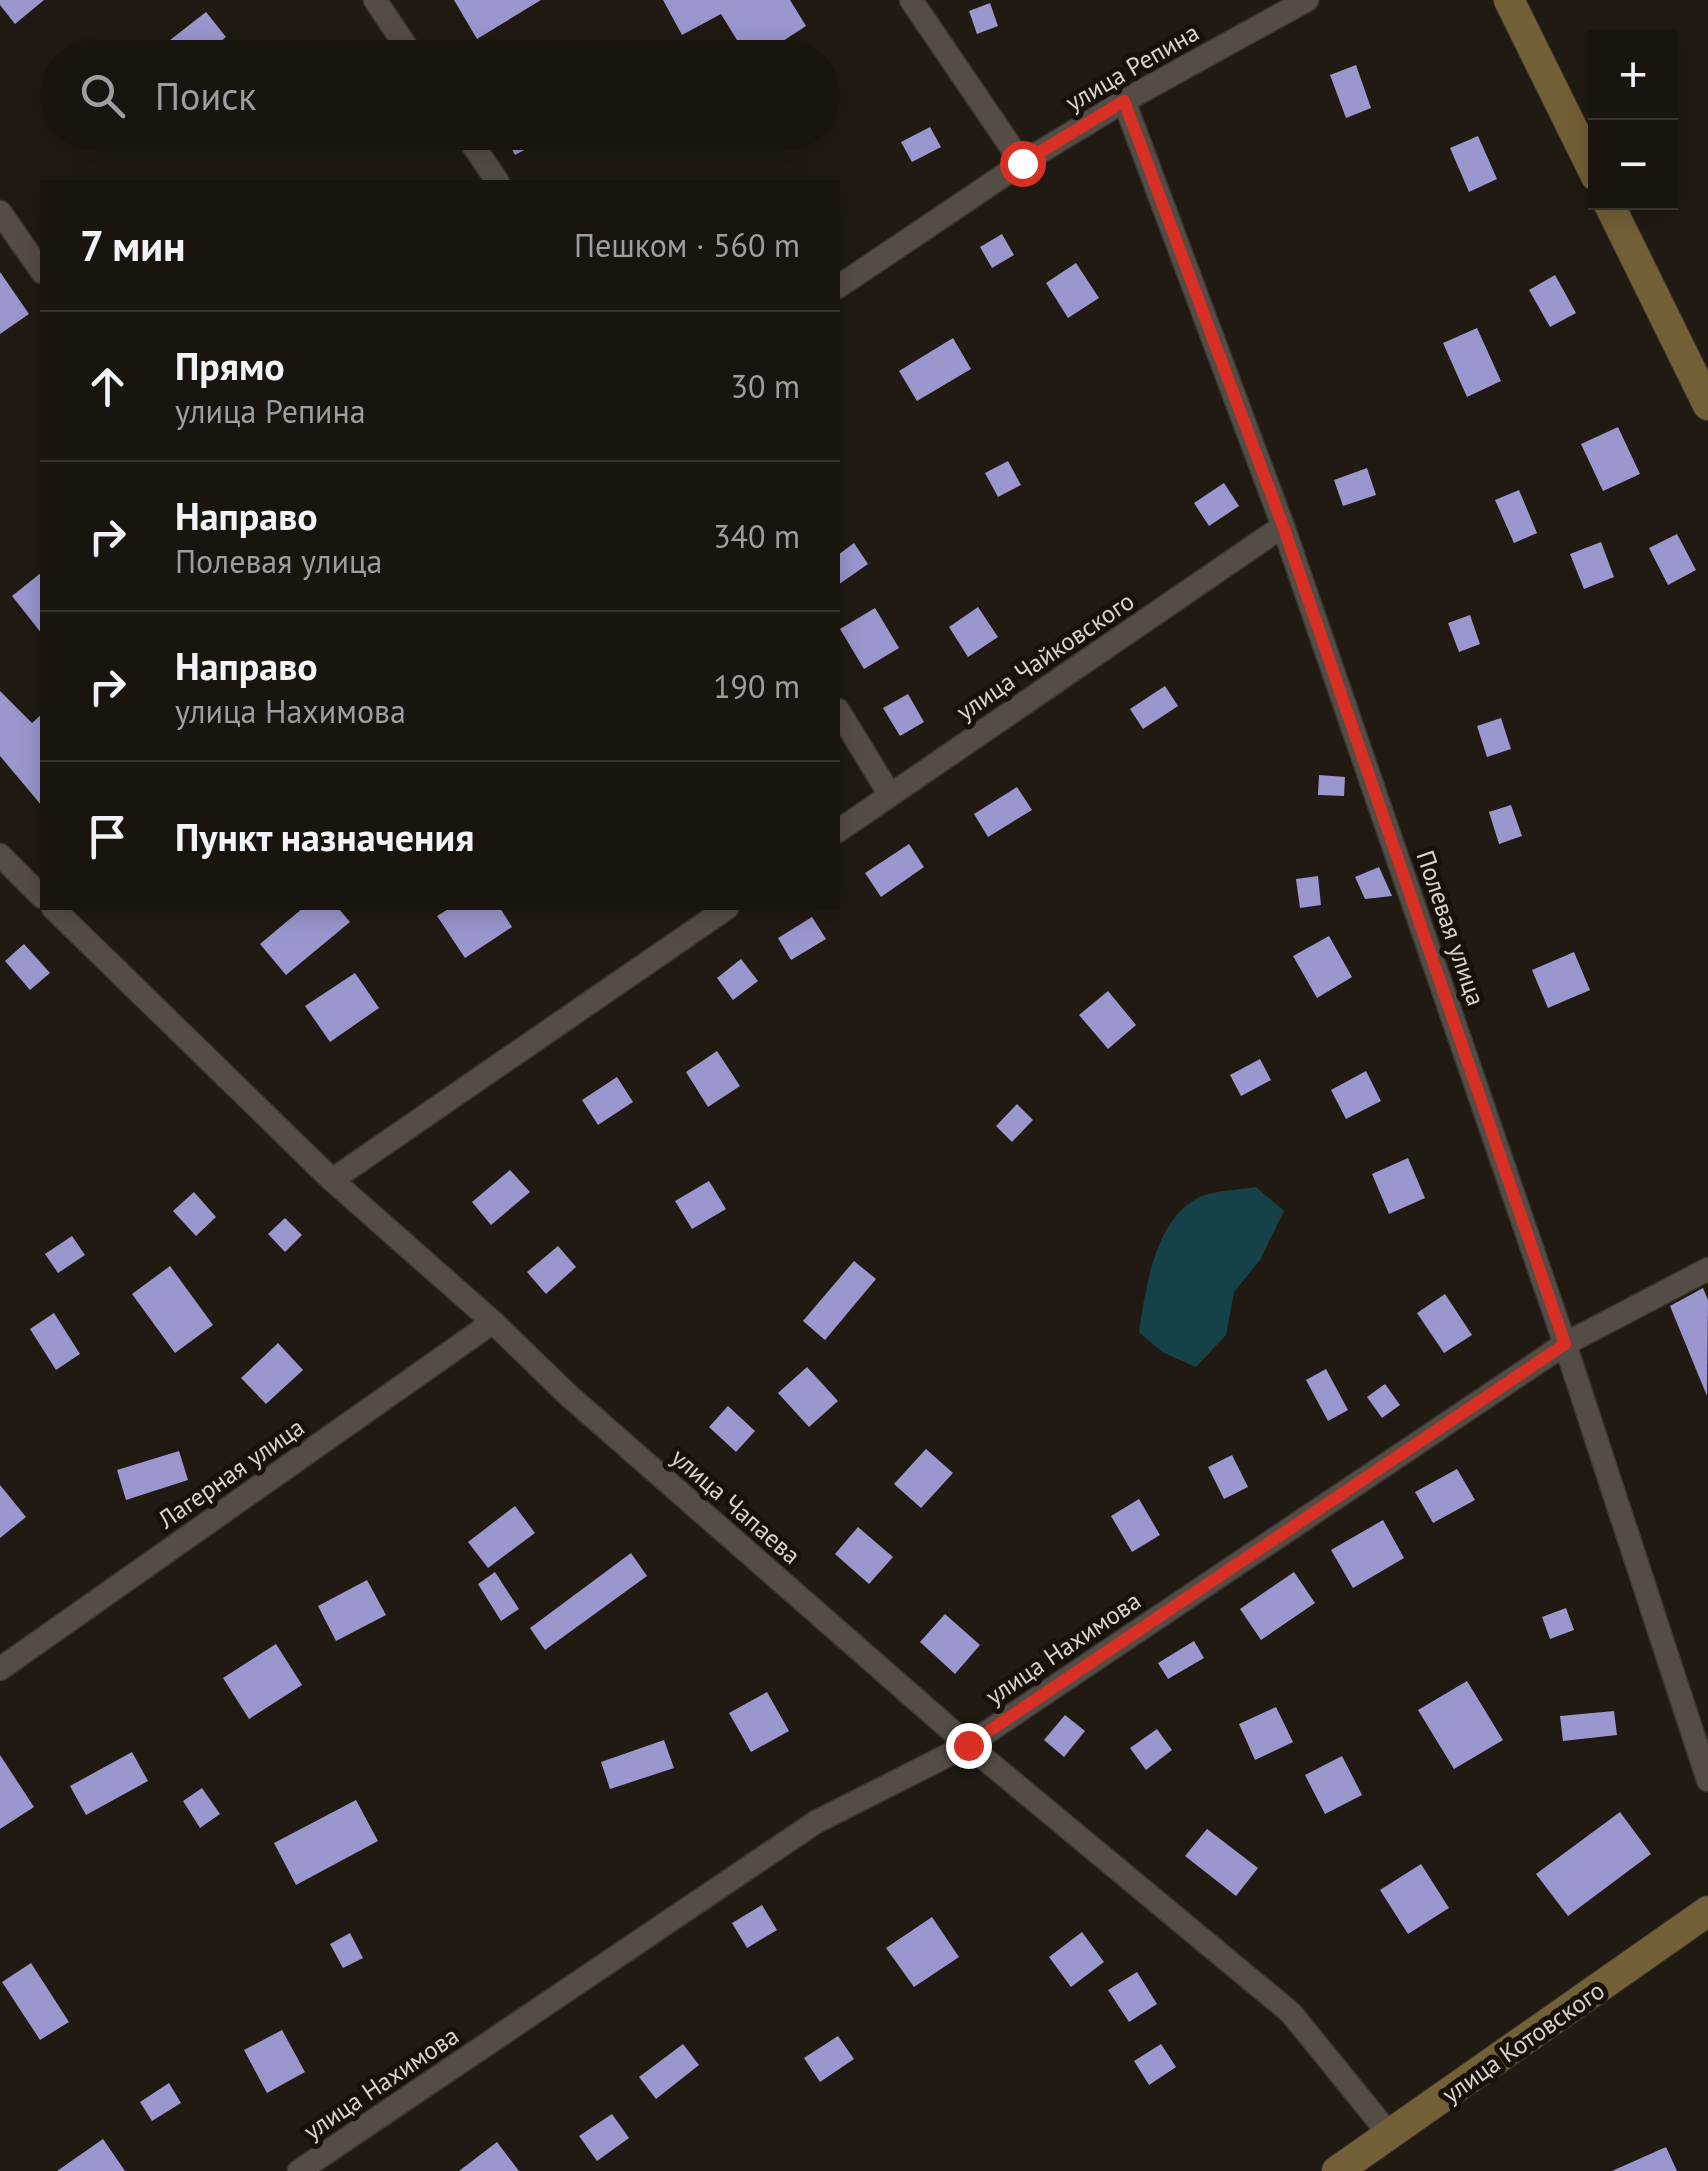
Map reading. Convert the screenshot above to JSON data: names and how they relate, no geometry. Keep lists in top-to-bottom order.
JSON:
{
  "streets": {
    "main road": ["улица Котовского"],
    "street": [
      "улица Репина",
      "улица Чайковского",
      "Полевая улица",
      "Лагерная улица",
      "улица Чапаева",
      "улица Нахимова"
    ]
  },
  "crossings": [
    ["улица Репина", "Полевая улица"],
    ["улица Чайковского", "Полевая улица"],
    ["Полевая улица", "улица Нахимова"],
    ["Лагерная улица", "улица Чапаева"],
    ["улица Чапаева", "улица Нахимова"],
    ["улица Чапаева", "улица Котовского"]
  ],
  "page": {
    "map_buttons": ["+", "−"],
    "search": "Поиск",
    "heading": ["7 мин", "Пешком · 560 m"],
    "list": [
      ["Прямо", "улица Репина", "30 m"],
      ["Направо", "Полевая улица", "340 m"],
      ["Направо", "улица Нахимова", "190 m"],
      "Пункт назначения"
    ]
  }
}
